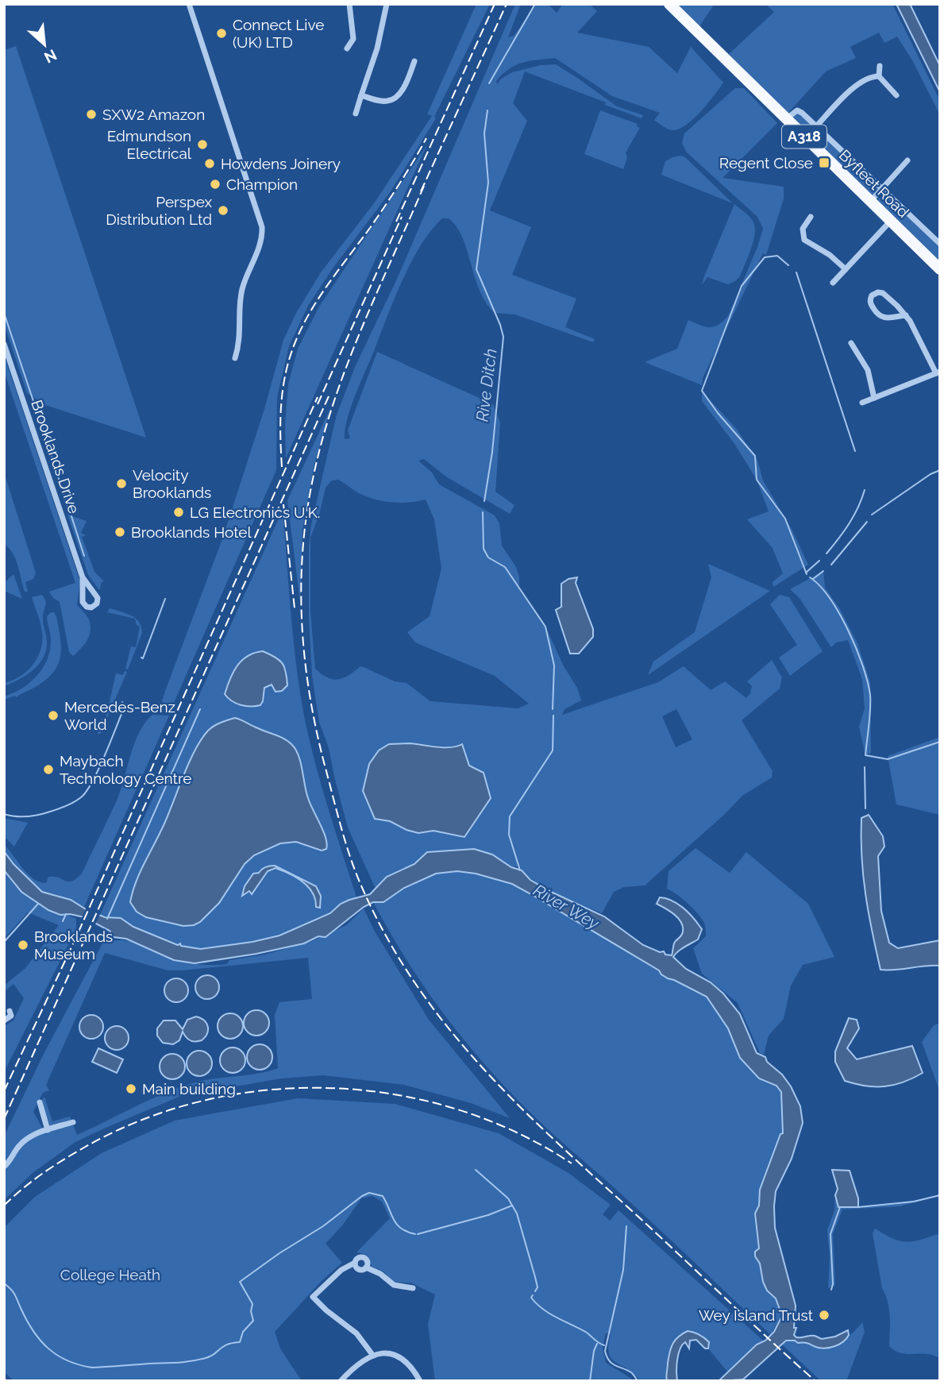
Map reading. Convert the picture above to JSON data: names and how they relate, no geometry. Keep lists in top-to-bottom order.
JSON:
{
  "streets": {
    "main road": ["A318", "Byfleet Road"],
    "street": ["Brooklands Drive"]
  },
  "water": ["Rive Ditch", "River Wey"],
  "parks": ["College Heath"],
  "places": {
    "other": [
      "Connect Live (UK) LTD",
      "SXW2 Amazon",
      "Edmundson Electrical",
      "Howdens Joinery",
      "Champion",
      "Perspex Distribution Ltd",
      "Velocity Brooklands",
      "LG Electronics U.K.",
      "Brooklands Hotel",
      "Mercedes-Benz World",
      "Maybach Technology Centre",
      "Brooklands Museum",
      "Main building",
      "Wey Island Trust"
    ],
    "transit": ["Regent Close"]
  },
  "north": "bottom right"
}
